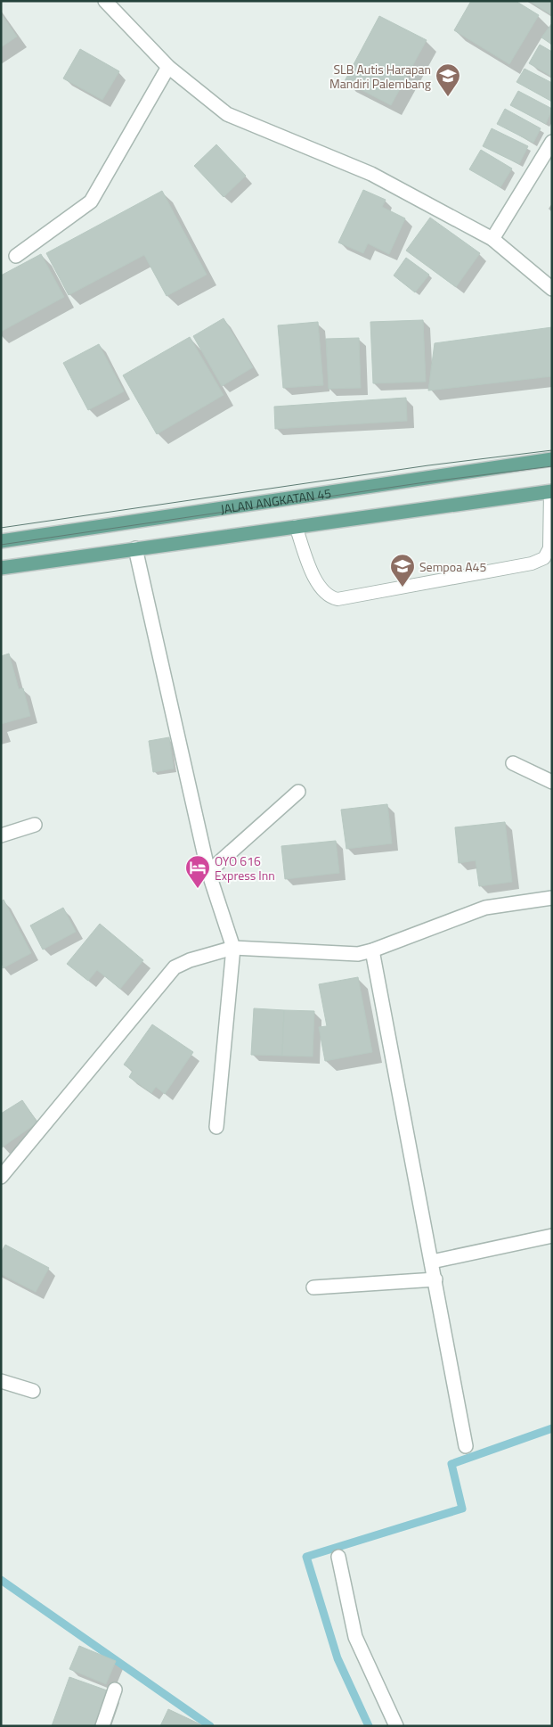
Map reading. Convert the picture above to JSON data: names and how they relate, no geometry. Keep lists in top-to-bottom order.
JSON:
{
  "streets": {
    "main road": ["JALAN ANGKATAN 45"]
  },
  "places": {
    "school or university": ["SLB Autis Harapan Mandiri Palembang", "Sempoa A45"],
    "hotel": ["OYO 616 Express Inn"]
  }
}
